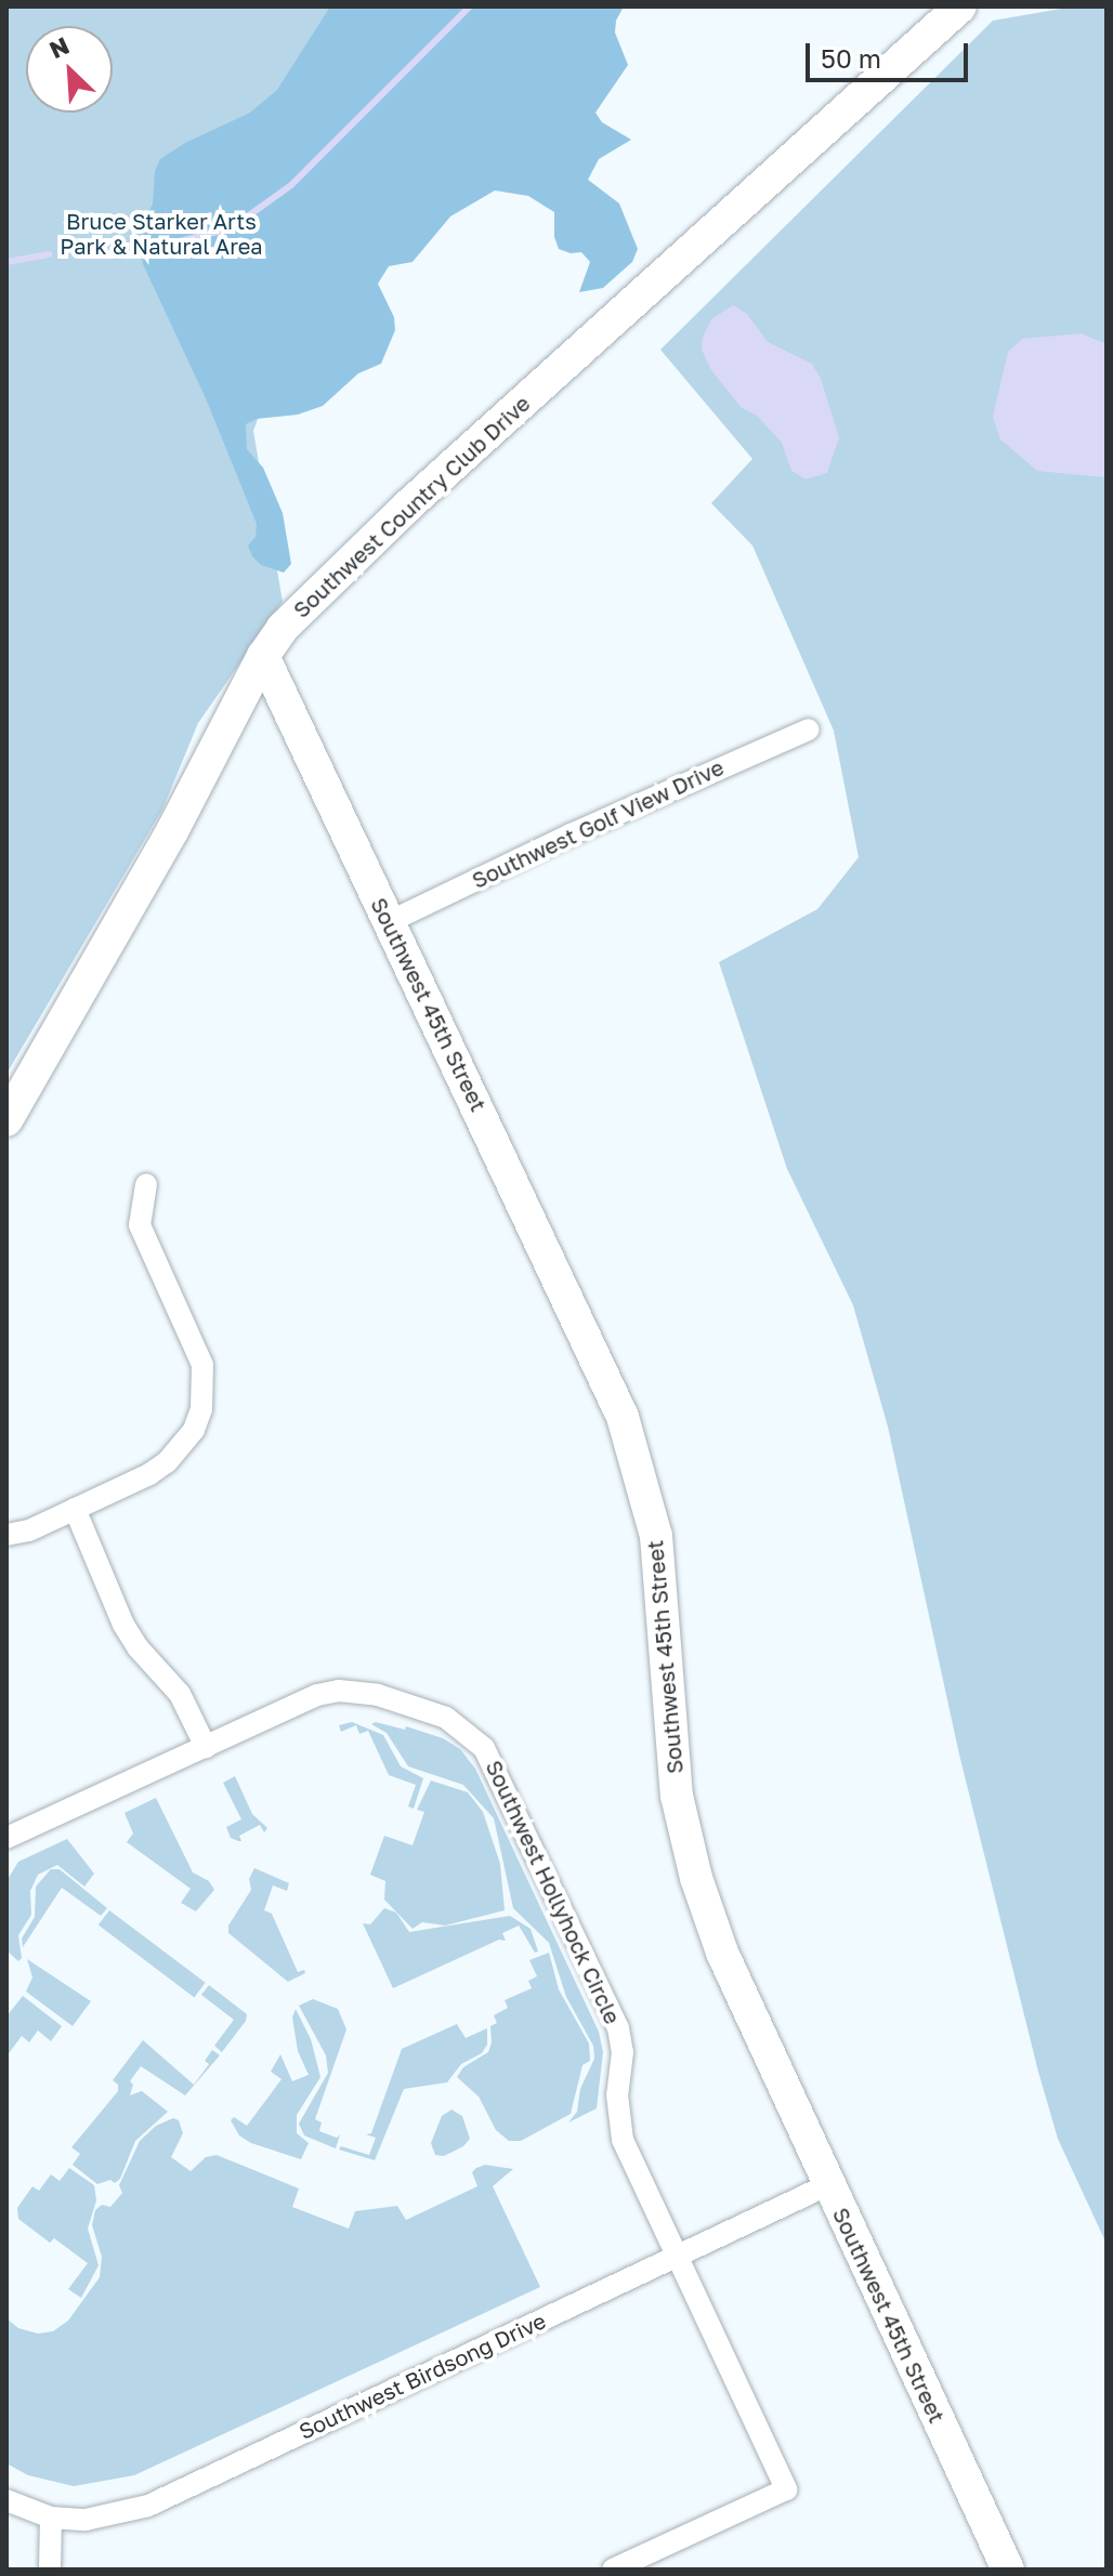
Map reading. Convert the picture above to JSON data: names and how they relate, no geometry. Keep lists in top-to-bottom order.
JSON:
{
  "streets": {
    "street": [
      "Southwest Country Club Drive",
      "Southwest Golf View Drive",
      "Southwest 45th Street",
      "Southwest Hollyhock Circle",
      "Southwest Birdsong Drive"
    ]
  },
  "crossings": [
    ["Southwest Country Club Drive", "Southwest 45th Street"],
    ["Southwest Golf View Drive", "Southwest 45th Street"],
    ["Southwest 45th Street", "Southwest Birdsong Drive"],
    ["Southwest Hollyhock Circle", "Southwest Birdsong Drive"]
  ],
  "parks": ["Bruce Starker Arts Park & Natural Area"],
  "scale_bar": "50 m",
  "north": "top left"
}
